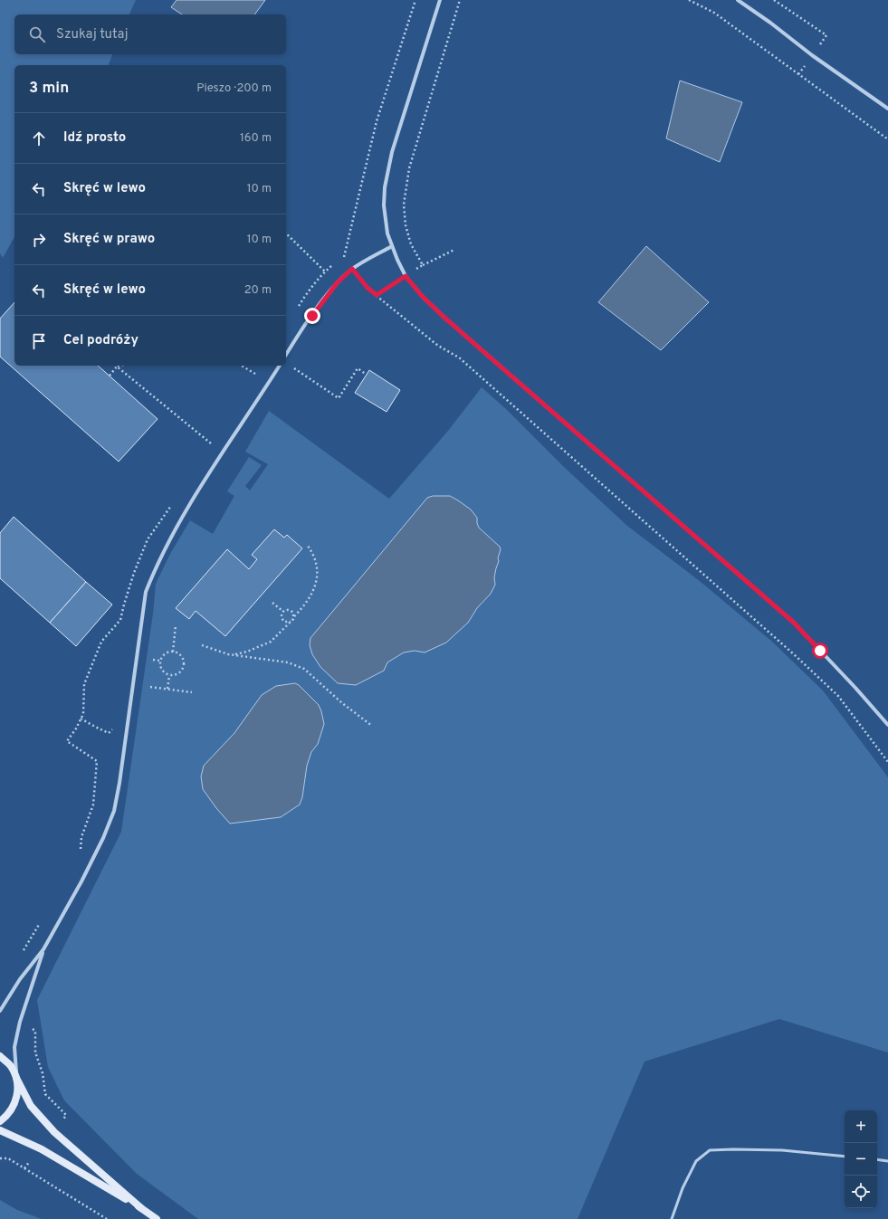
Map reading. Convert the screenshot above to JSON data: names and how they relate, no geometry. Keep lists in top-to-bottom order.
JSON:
{
  "page": {
    "search": "Szukaj tutaj",
    "heading": ["3 min", "Pieszo · 200 m"],
    "list": [
      ["Idź prosto", "160 m"],
      ["Skręć w lewo", "10 m"],
      ["Skręć w prawo", "10 m"],
      ["Skręć w lewo", "20 m"],
      "Cel podróży"
    ],
    "map_buttons": ["+", "−"]
  }
}
